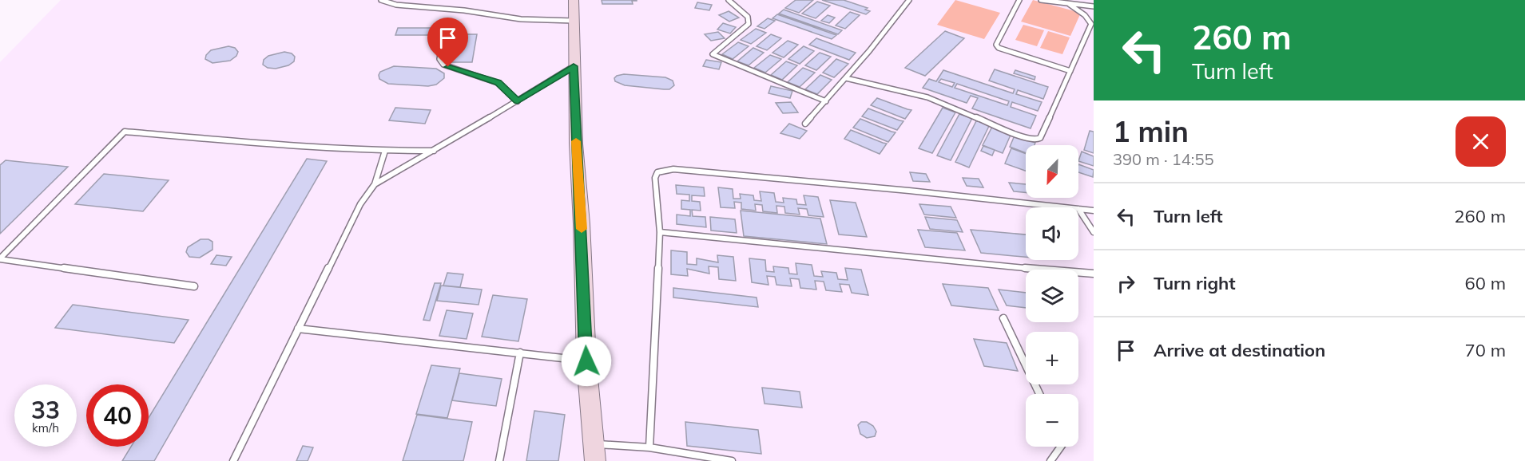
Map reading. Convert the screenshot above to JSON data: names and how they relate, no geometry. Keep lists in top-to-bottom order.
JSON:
{
  "north": "bottom left",
  "page": {
    "turn": ["260 m", "Turn left"],
    "heading": ["1 min", "390 m · 14:55"],
    "map_buttons": ["+", "−"],
    "list": [
      {
        "name": "Turn left",
        "value": "260 m"
      },
      {
        "name": "Turn right",
        "value": "60 m"
      },
      {
        "name": "Arrive at destination",
        "value": "70 m"
      }
    ],
    "speed": "33 km/h",
    "limit": "40"
  }
}
